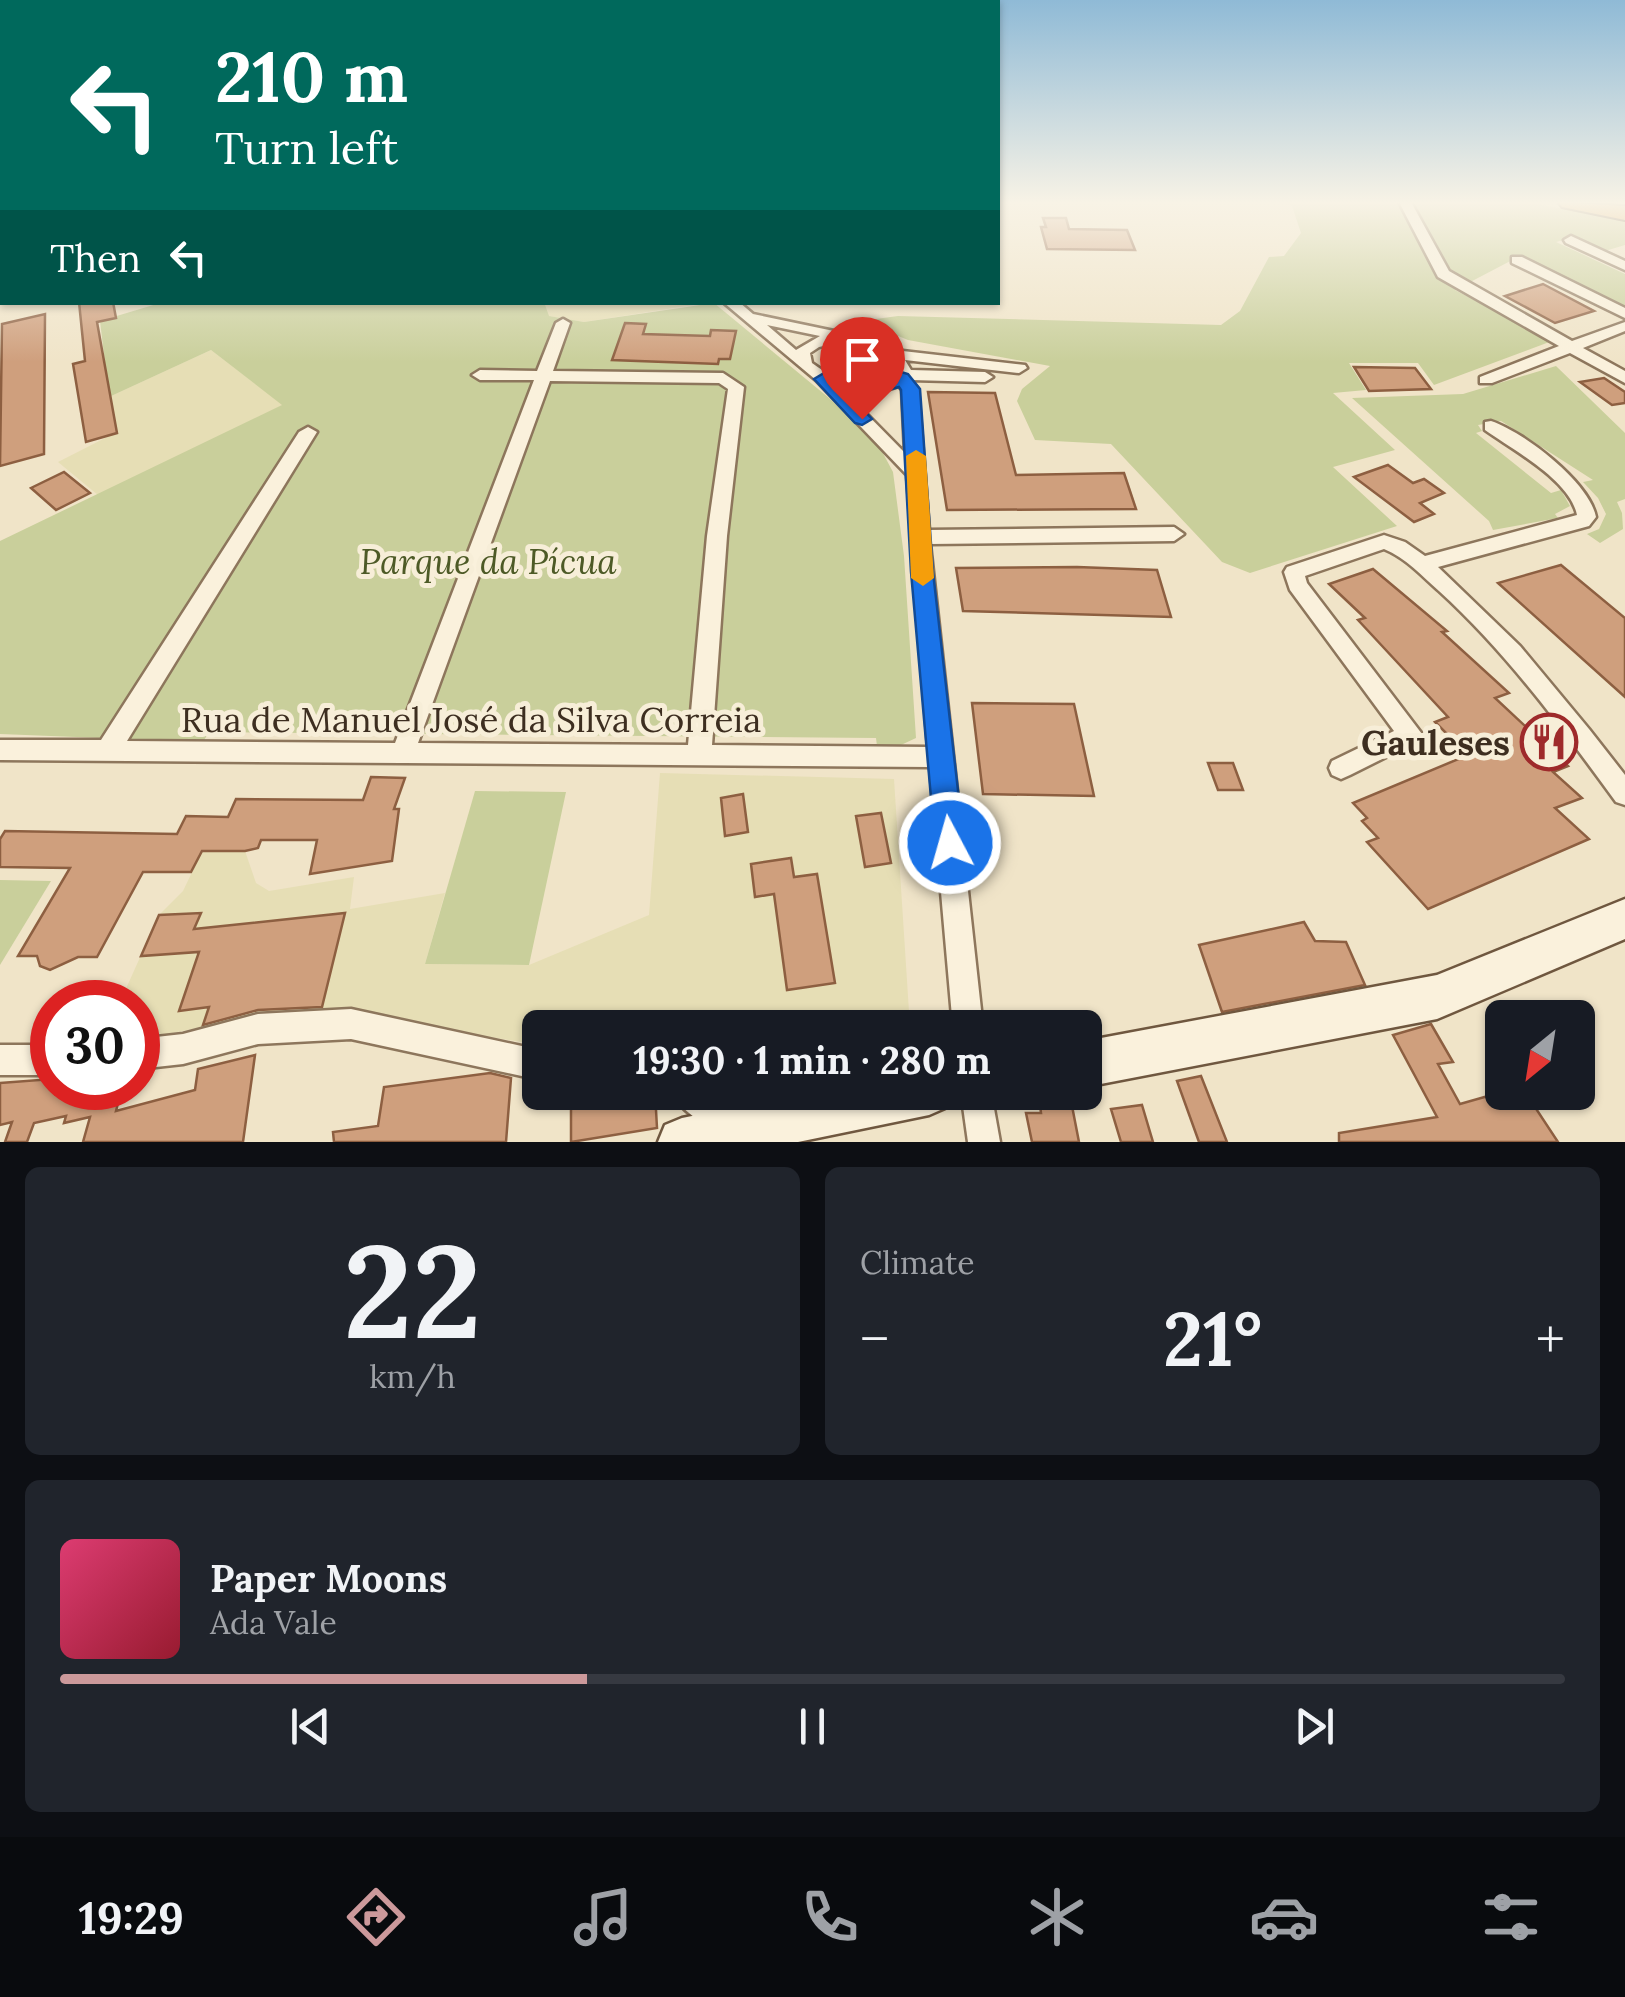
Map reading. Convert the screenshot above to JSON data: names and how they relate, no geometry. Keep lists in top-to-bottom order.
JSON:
{
  "streets": {
    "street": ["Rua de Manuel José da Silva Correia"]
  },
  "parks": ["Parque da Pícua"],
  "places": {
    "restaurant": ["Gauleses"]
  },
  "north": "bottom left",
  "page": {
    "turn": ["210 m", "Turn left"],
    "then": "Then",
    "limit": "30",
    "trip": "19:30 · 1 min · 280 m",
    "tile": [
      ["22", "km/h"],
      "Climate"
    ],
    "heat": ["−", "21°", "+"],
    "song": ["Paper Moons", "Ada Vale"],
    "tabs": "19:29"
  }
}
